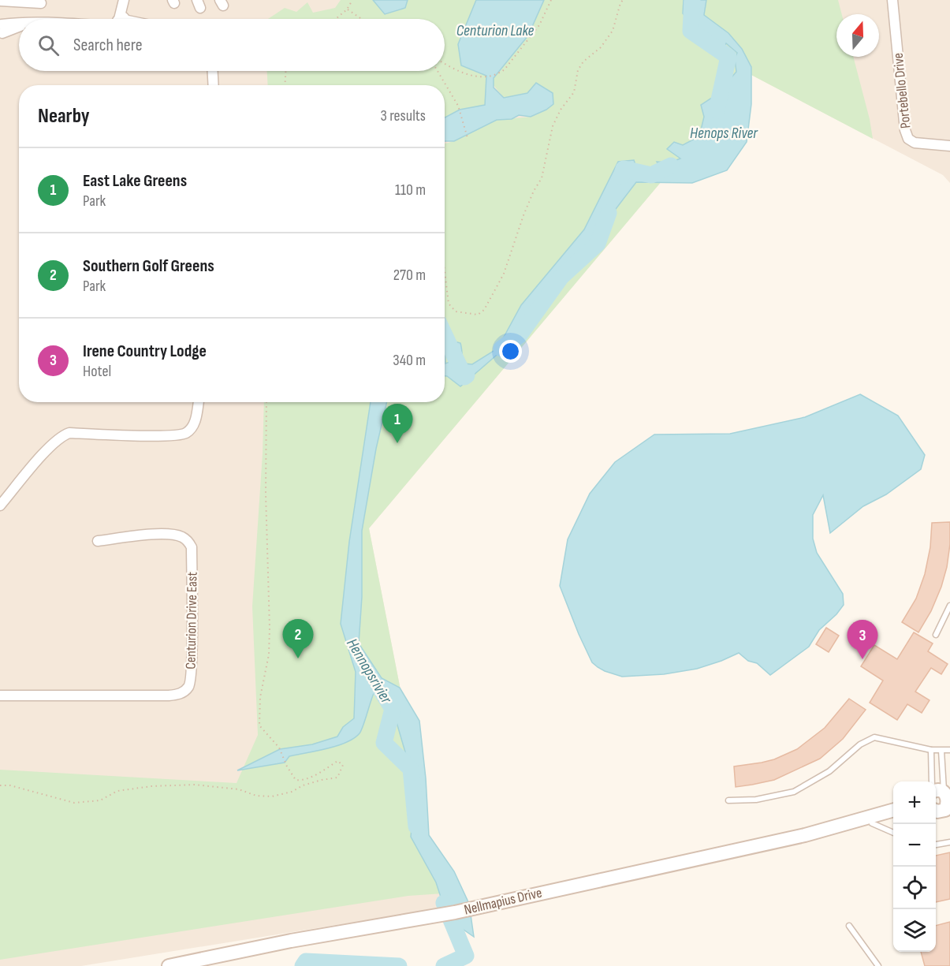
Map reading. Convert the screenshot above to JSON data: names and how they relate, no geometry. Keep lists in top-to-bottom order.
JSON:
{
  "streets": {
    "main road": ["Nellmapius Drive"],
    "street": ["Portebello Drive", "Centurion Drive East"]
  },
  "water": ["Centurion Lake", "Henops River", "Hennopsrivier"],
  "north": "top",
  "page": {
    "search": "Search here",
    "heading": ["Nearby", "3 results"],
    "list": [
      {
        "mark": "1",
        "name": "East Lake Greens",
        "note": "Park",
        "value": "110 m"
      },
      {
        "mark": "2",
        "name": "Southern Golf Greens",
        "note": "Park",
        "value": "270 m"
      },
      {
        "mark": "3",
        "name": "Irene Country Lodge",
        "note": "Hotel",
        "value": "340 m"
      }
    ],
    "pins": ["1", "2", "3"],
    "map_buttons": ["+", "−"]
  }
}
